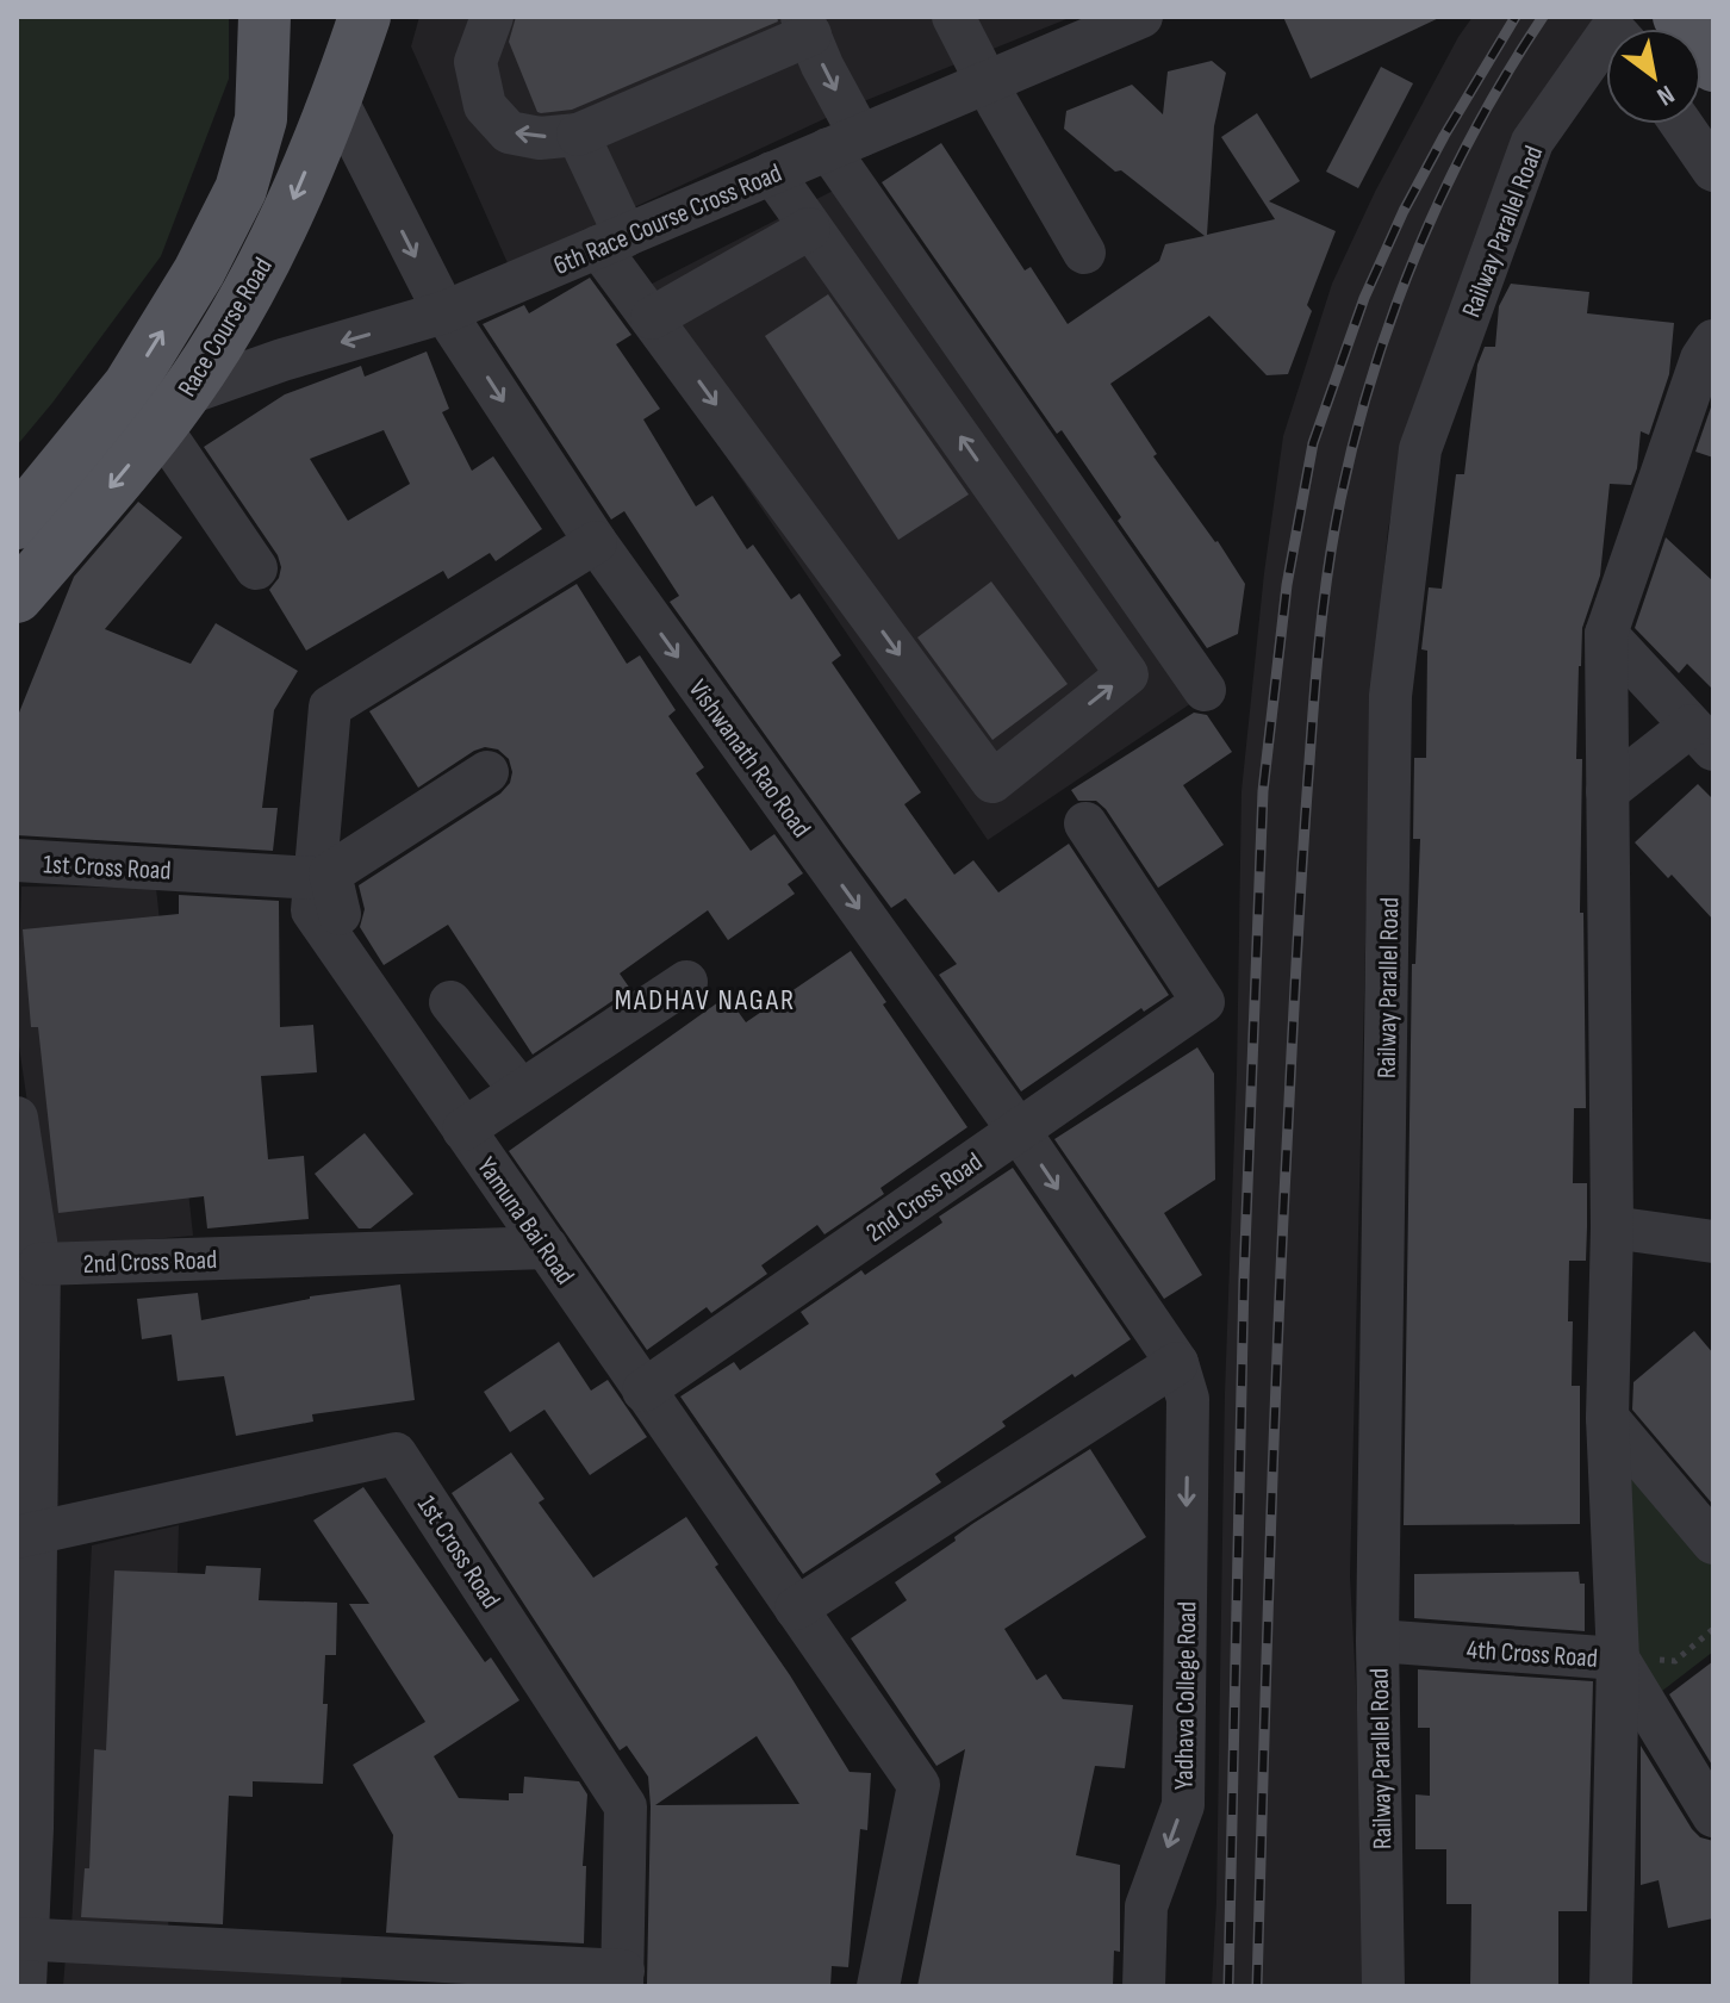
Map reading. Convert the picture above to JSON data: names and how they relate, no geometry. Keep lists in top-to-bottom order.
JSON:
{
  "streets": {
    "main road": ["Race Course Road"],
    "street": [
      "6th Race Course Cross Road",
      "Railway Parallel Road",
      "Vishwanath Rao Road",
      "1st Cross Road",
      "2nd Cross Road",
      "Yamuna Bai Road",
      "4th Cross Road",
      "Yadhava College Road"
    ]
  },
  "crossings": [
    ["6th Race Course Cross Road", "Race Course Road"],
    ["6th Race Course Cross Road", "Vishwanath Rao Road"],
    ["Railway Parallel Road", "4th Cross Road"],
    ["Race Course Road", "Vishwanath Rao Road"],
    ["Vishwanath Rao Road", "2nd Cross Road"],
    ["Vishwanath Rao Road", "Yamuna Bai Road"],
    ["Vishwanath Rao Road", "Yadhava College Road"],
    ["1st Cross Road", "Yamuna Bai Road"],
    ["2nd Cross Road", "Yamuna Bai Road"]
  ],
  "one_way": ["Yadhava College Road"],
  "districts": ["MADHAV NAGAR"],
  "north": "bottom right"
}
